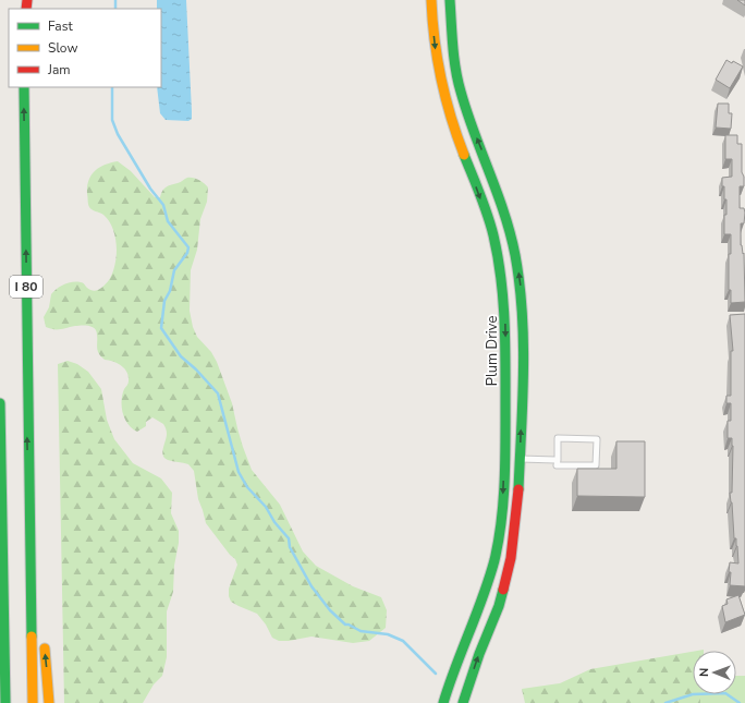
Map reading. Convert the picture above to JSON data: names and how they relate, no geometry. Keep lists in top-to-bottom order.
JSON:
{
  "streets": {
    "main road": ["I 80", "Plum Drive"]
  },
  "legend": ["Fast", "Slow", "Jam"],
  "north": "left"
}
